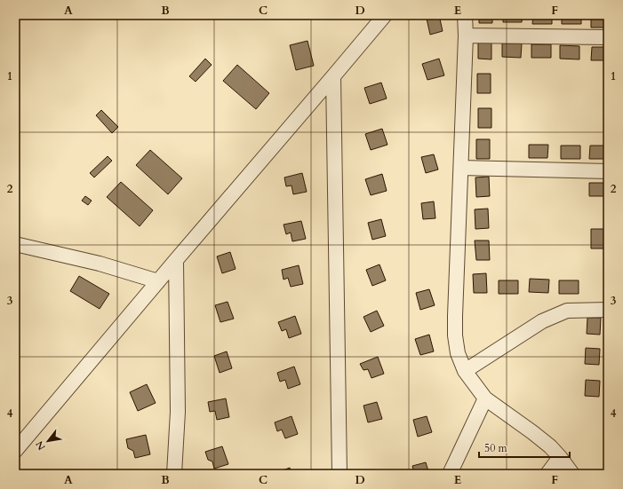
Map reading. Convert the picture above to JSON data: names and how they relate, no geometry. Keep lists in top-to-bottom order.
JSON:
{
  "scale_bar": "50 m",
  "north": "bottom left",
  "grid": {
    "columns": [
      "A",
      "B",
      "C",
      "D",
      "E",
      "F"
    ],
    "rows": [
      "1",
      "2",
      "3",
      "4"
    ]
  }
}
